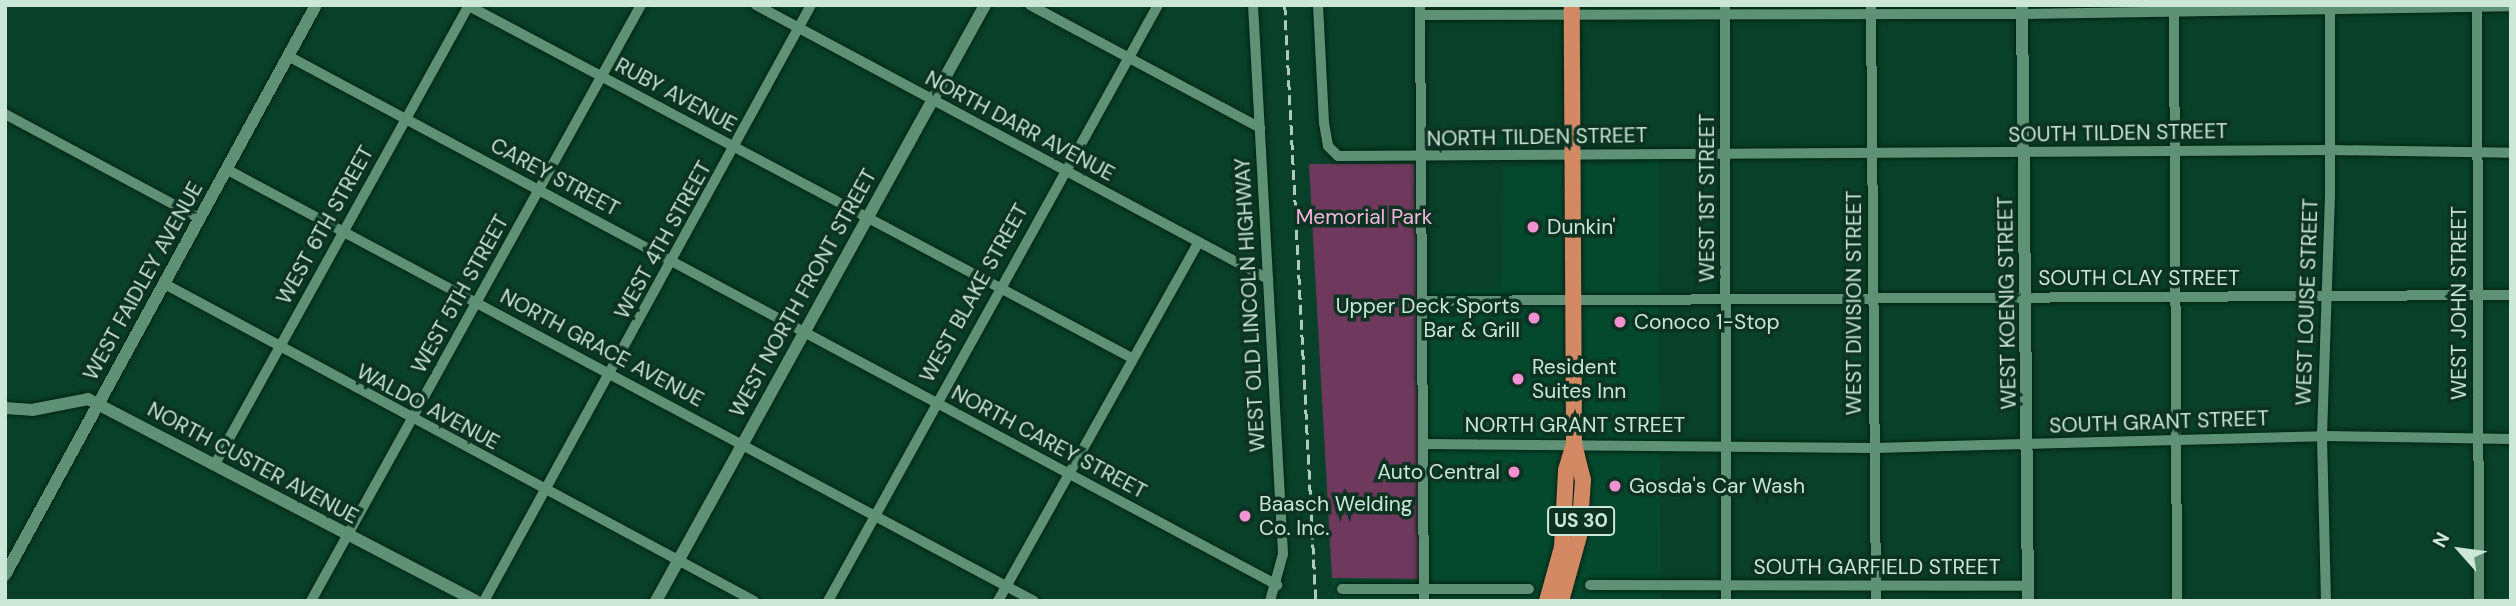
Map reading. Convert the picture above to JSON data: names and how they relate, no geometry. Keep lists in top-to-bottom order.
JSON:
{
  "streets": {
    "highway": ["US 30"],
    "street": [
      "RUBY AVENUE",
      "NORTH DARR AVENUE",
      "SOUTH TILDEN STREET",
      "NORTH TILDEN STREET",
      "CAREY STREET",
      "WEST 1ST STREET",
      "WEST 6TH STREET",
      "WEST 4TH STREET",
      "SOUTH CLAY STREET",
      "WEST FAIDLEY AVENUE",
      "WEST NORTH FRONT STREET",
      "WEST BLAKE STREET",
      "WEST 5TH STREET",
      "WEST LOUISE STREET",
      "WEST DIVISION STREET",
      "WEST KOENIG STREET",
      "WEST JOHN STREET",
      "WEST OLD LINCOLN HIGHWAY",
      "NORTH GRACE AVENUE",
      "WALDO AVENUE",
      "SOUTH GRANT STREET",
      "NORTH GRANT STREET",
      "NORTH CAREY STREET",
      "NORTH CUSTER AVENUE",
      "SOUTH GARFIELD STREET"
    ]
  },
  "crossings": [
    ["RUBY AVENUE", "WEST 6TH STREET"],
    ["RUBY AVENUE", "WEST 4TH STREET"],
    ["RUBY AVENUE", "WEST NORTH FRONT STREET"],
    ["RUBY AVENUE", "WEST BLAKE STREET"],
    ["RUBY AVENUE", "WEST 5TH STREET"],
    ["NORTH DARR AVENUE", "WEST 4TH STREET"],
    ["NORTH DARR AVENUE", "WEST NORTH FRONT STREET"],
    ["NORTH DARR AVENUE", "WEST BLAKE STREET"],
    ["NORTH DARR AVENUE", "WEST OLD LINCOLN HIGHWAY"],
    ["SOUTH TILDEN STREET", "NORTH TILDEN STREET"],
    ["SOUTH TILDEN STREET", "WEST 1ST STREET"],
    ["SOUTH TILDEN STREET", "WEST LOUISE STREET"],
    ["SOUTH TILDEN STREET", "WEST DIVISION STREET"],
    ["SOUTH TILDEN STREET", "WEST KOENIG STREET"],
    ["SOUTH TILDEN STREET", "WEST JOHN STREET"],
    ["NORTH TILDEN STREET", "WEST 1ST STREET"],
    ["NORTH TILDEN STREET", "US 30"],
    ["CAREY STREET", "WEST 6TH STREET"],
    ["CAREY STREET", "WEST 4TH STREET"],
    ["CAREY STREET", "WEST FAIDLEY AVENUE"],
    ["CAREY STREET", "WEST NORTH FRONT STREET"],
    ["CAREY STREET", "WEST 5TH STREET"],
    ["CAREY STREET", "NORTH CAREY STREET"],
    ["WEST 1ST STREET", "SOUTH CLAY STREET"],
    ["WEST 1ST STREET", "SOUTH GRANT STREET"],
    ["WEST 1ST STREET", "NORTH GRANT STREET"],
    ["WEST 1ST STREET", "SOUTH GARFIELD STREET"],
    ["WEST 6TH STREET", "NORTH GRACE AVENUE"],
    ["WEST 6TH STREET", "WALDO AVENUE"],
    ["WEST 6TH STREET", "NORTH CUSTER AVENUE"],
    ["WEST 4TH STREET", "NORTH GRACE AVENUE"],
    ["WEST 4TH STREET", "WALDO AVENUE"],
    ["SOUTH CLAY STREET", "WEST LOUISE STREET"],
    ["SOUTH CLAY STREET", "WEST DIVISION STREET"],
    ["SOUTH CLAY STREET", "WEST KOENIG STREET"],
    ["SOUTH CLAY STREET", "WEST JOHN STREET"],
    ["SOUTH CLAY STREET", "US 30"],
    ["WEST FAIDLEY AVENUE", "NORTH GRACE AVENUE"],
    ["WEST FAIDLEY AVENUE", "WALDO AVENUE"],
    ["WEST FAIDLEY AVENUE", "NORTH CUSTER AVENUE"],
    ["WEST NORTH FRONT STREET", "NORTH GRACE AVENUE"],
    ["WEST NORTH FRONT STREET", "WALDO AVENUE"],
    ["WEST NORTH FRONT STREET", "NORTH CAREY STREET"],
    ["WEST BLAKE STREET", "NORTH GRACE AVENUE"],
    ["WEST BLAKE STREET", "NORTH CAREY STREET"],
    ["WEST 5TH STREET", "NORTH GRACE AVENUE"],
    ["WEST 5TH STREET", "WALDO AVENUE"],
    ["WEST 5TH STREET", "NORTH CUSTER AVENUE"],
    ["WEST LOUISE STREET", "SOUTH GRANT STREET"],
    ["WEST DIVISION STREET", "SOUTH GRANT STREET"],
    ["WEST DIVISION STREET", "SOUTH GARFIELD STREET"],
    ["WEST KOENIG STREET", "SOUTH GRANT STREET"],
    ["WEST KOENIG STREET", "SOUTH GARFIELD STREET"],
    ["WEST JOHN STREET", "SOUTH GRANT STREET"],
    ["WEST OLD LINCOLN HIGHWAY", "NORTH CAREY STREET"],
    ["SOUTH GRANT STREET", "NORTH GRANT STREET"],
    ["NORTH GRANT STREET", "US 30"]
  ],
  "parks": ["Memorial Park"],
  "places": [
    "Dunkin'",
    "Upper Deck Sports Bar & Grill",
    "Conoco 1-Stop",
    "Resident Suites Inn",
    "Auto Central",
    "Gosda's Car Wash",
    "Baasch Welding Co. Inc."
  ],
  "north": "top left"
}
